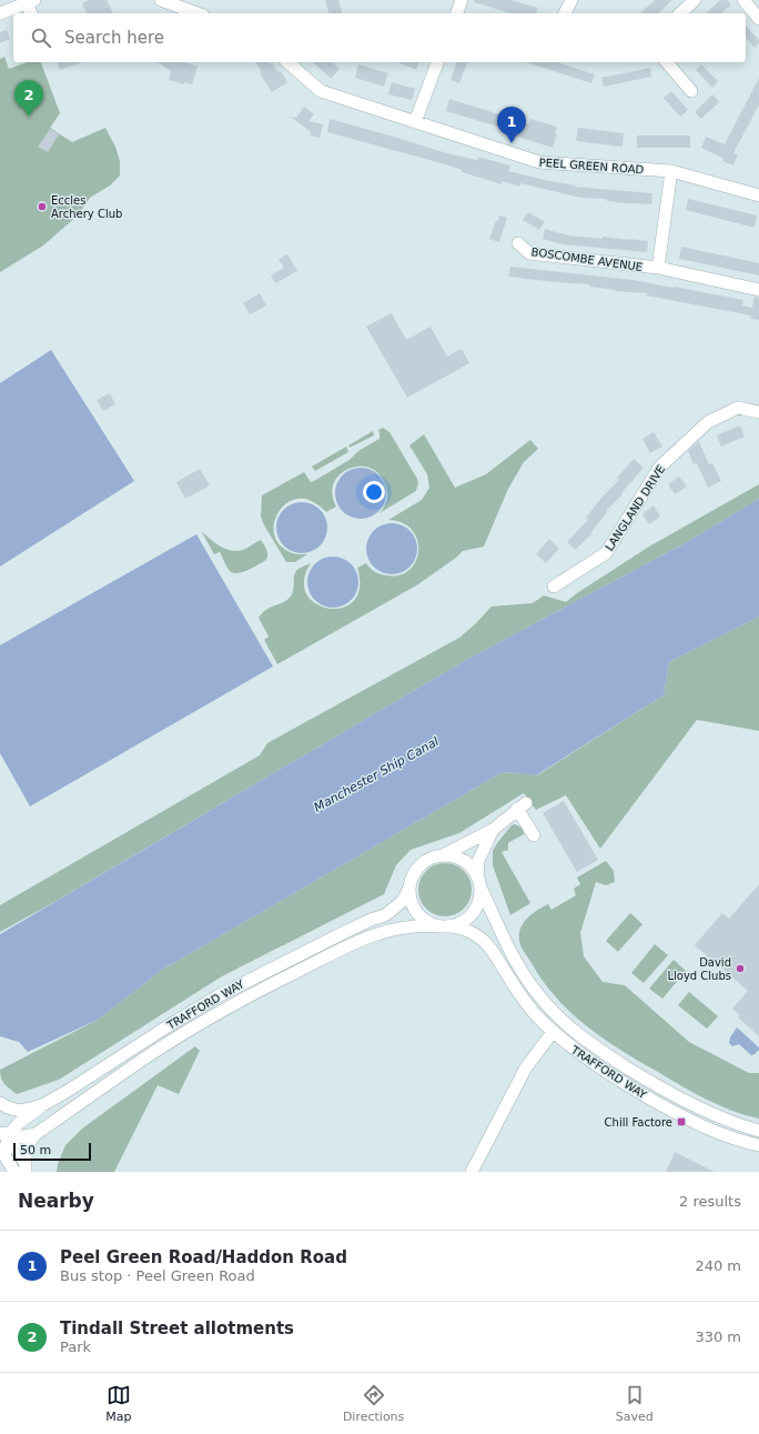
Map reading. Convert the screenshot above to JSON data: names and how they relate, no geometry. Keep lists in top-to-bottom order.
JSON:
{
  "streets": {
    "street": [
      "PEEL GREEN ROAD",
      "BOSCOMBE AVENUE",
      "LANGLAND DRIVE",
      "TRAFFORD WAY"
    ]
  },
  "crossings": [
    ["PEEL GREEN ROAD", "BOSCOMBE AVENUE"]
  ],
  "water": ["Manchester Ship Canal"],
  "places": {
    "other": ["Eccles Archery Club", "David Lloyd Clubs"],
    "transit": ["Chill Factore"]
  },
  "scale_bar": "50 m",
  "page": {
    "search": "Search here",
    "pins": ["2", "1"],
    "scale": "50 m",
    "heading": ["Nearby", "2 results"],
    "list": [
      {
        "mark": "1",
        "name": "Peel Green Road/Haddon Road",
        "note": "Bus stop · Peel Green Road",
        "value": "240 m"
      },
      {
        "mark": "2",
        "name": "Tindall Street allotments",
        "note": "Park",
        "value": "330 m"
      }
    ],
    "nav": ["Map", "Directions", "Saved"]
  }
}
